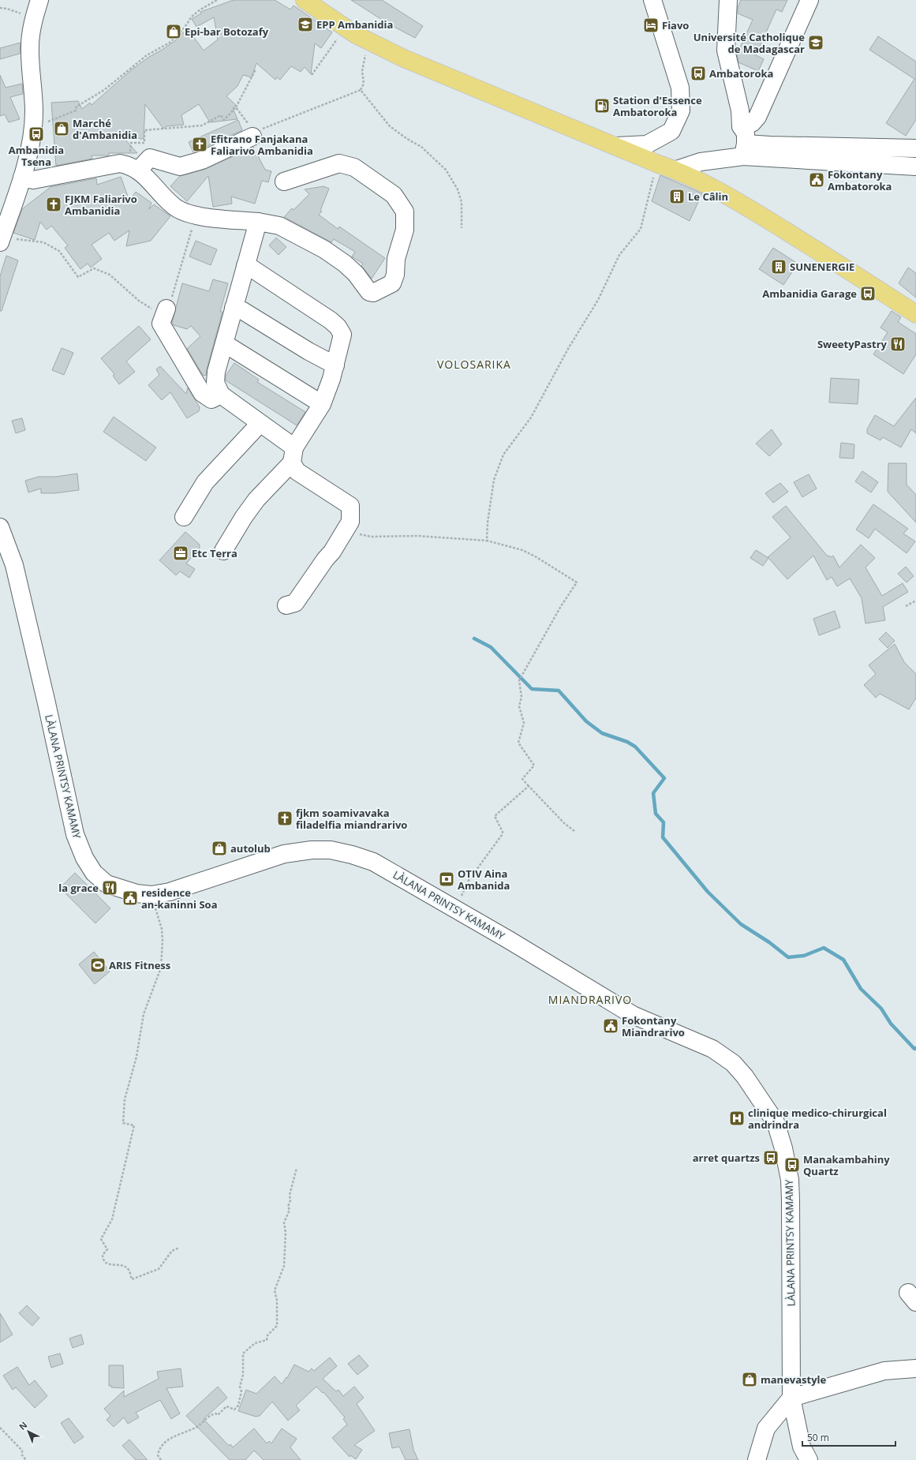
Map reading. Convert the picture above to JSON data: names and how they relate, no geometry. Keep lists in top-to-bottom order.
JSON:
{
  "streets": {
    "street": ["LÀLANA PRINTSY KAMAMY"]
  },
  "districts": ["VOLOSARIKA", "MIANDRARIVO"],
  "places": {
    "school or university": ["EPP Ambanidia", "Université Catholique de Madagascar"],
    "hotel": ["Fiavo"],
    "shop": [
      "Epi-bar Botozafy",
      "Marché d'Ambanidia",
      "autolub",
      "manevastyle"
    ],
    "bus stop": [
      "Ambatoroka",
      "Ambanidia Tsena",
      "Ambanidia Garage",
      "arret quartzs",
      "Manakambahiny Quartz"
    ],
    "fuel station": ["Station d'Essence Ambatoroka"],
    "church": ["Efitrano Fanjakana Faliarivo Ambanidia", "FJKM Faliarivo Ambanidia", "fjkm soamivavaka filadelfia miandrarivo"],
    "public building": ["Fokontany Ambatoroka", "residence an-kaninni Soa", "Fokontany Miandrarivo"],
    "building": ["Le Câlin", "SUNENERGIE"],
    "restaurant": ["SweetyPastry", "la grace"],
    "office": ["Etc Terra"],
    "bank": ["OTIV Aina Ambanida"],
    "sports": ["ARIS Fitness"],
    "hospital": ["clinique medico-chirurgical andrindra"]
  },
  "scale_bar": "50 m",
  "north": "top left"
}
